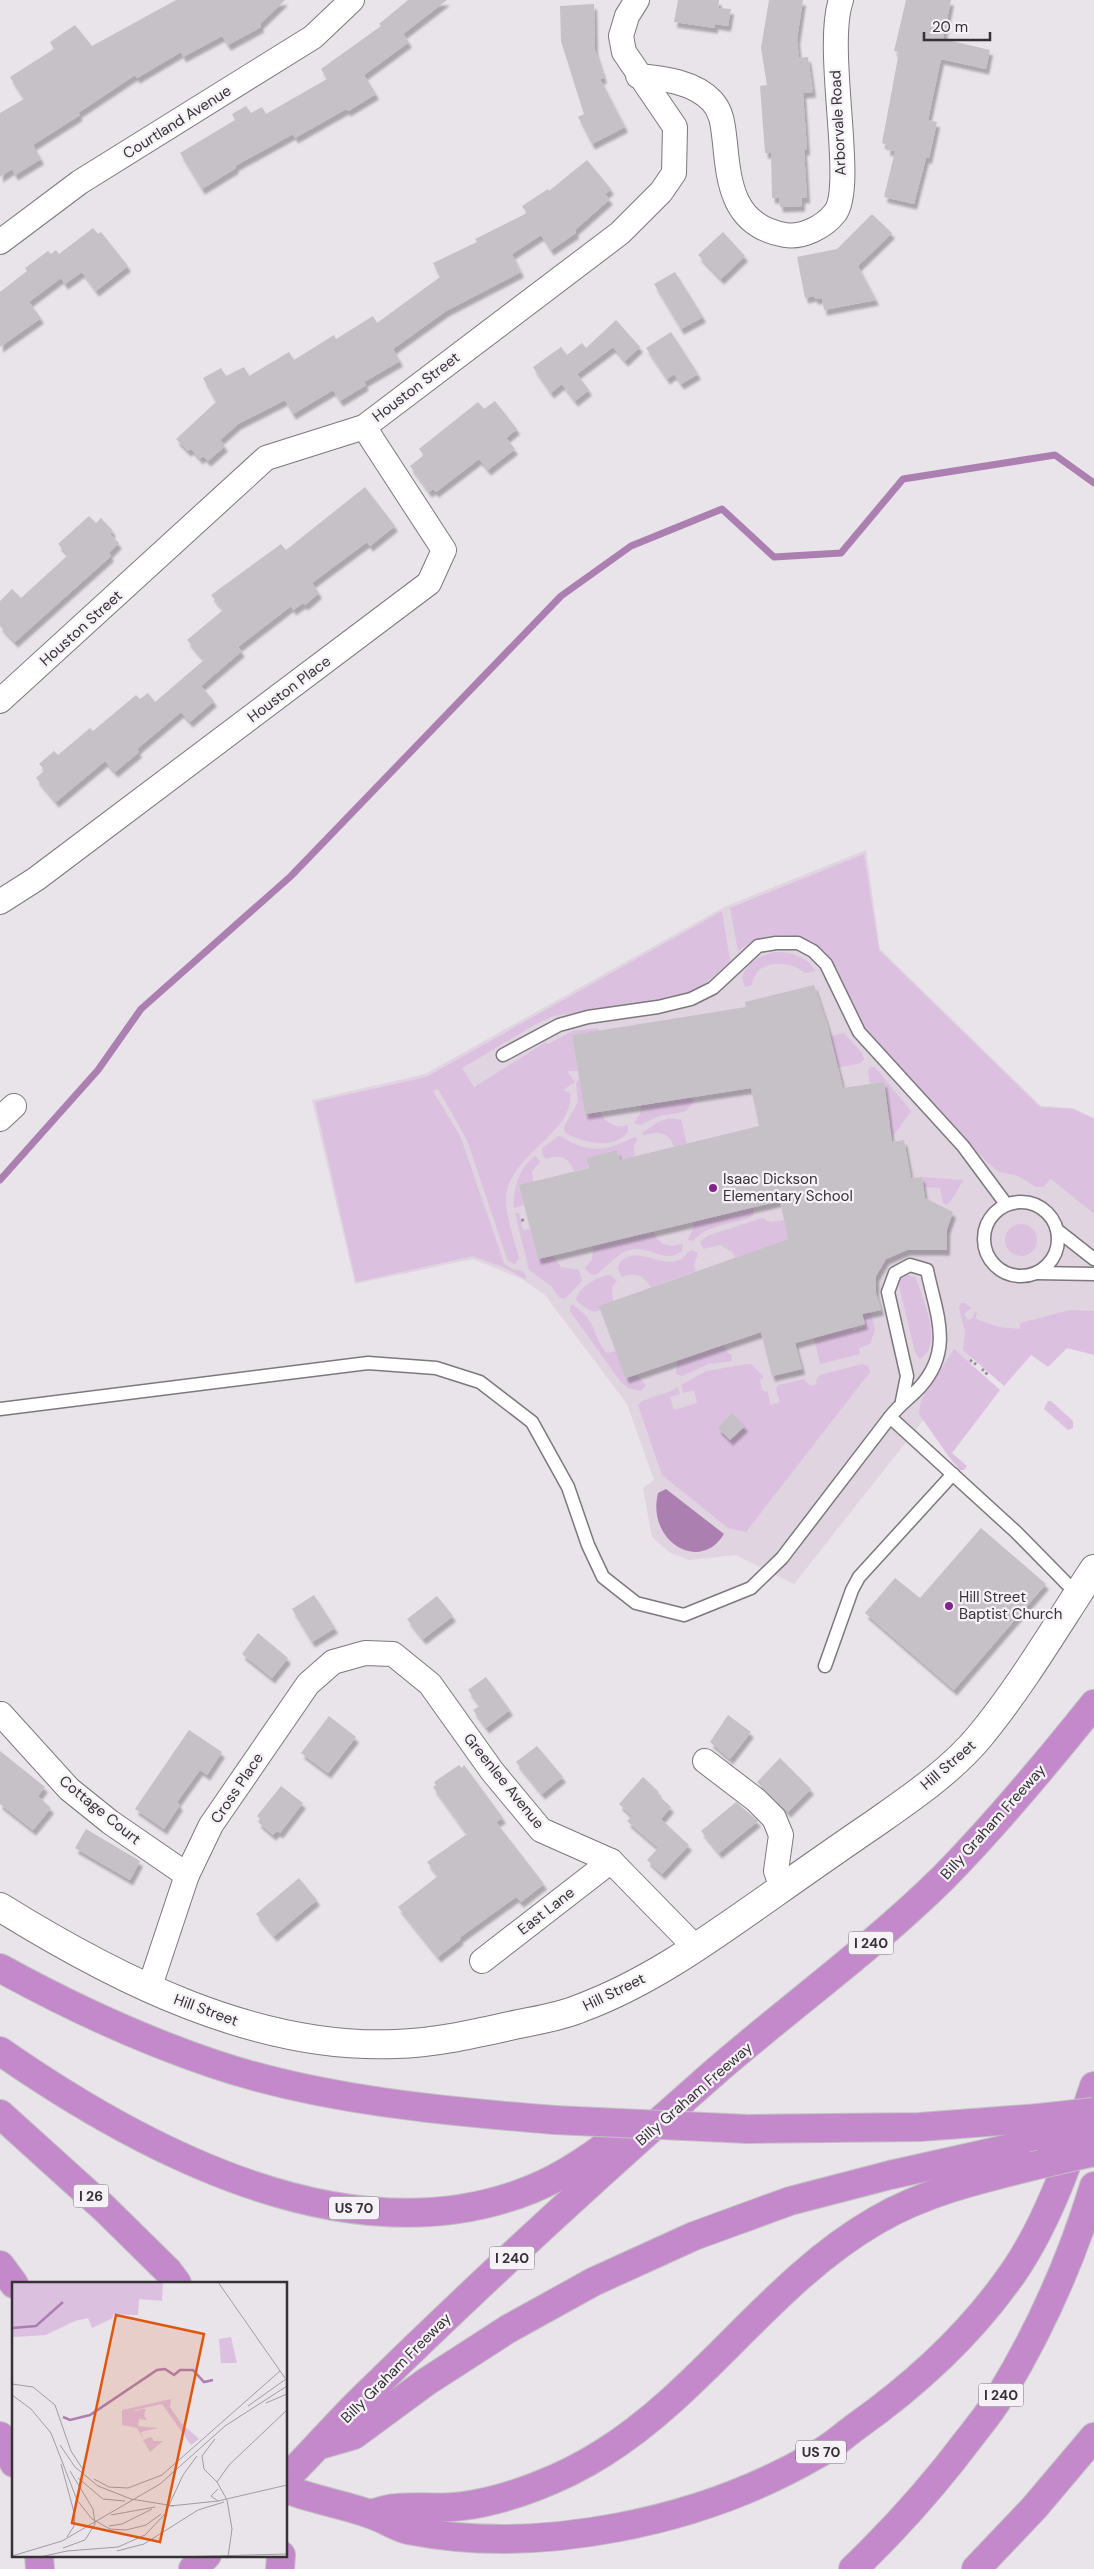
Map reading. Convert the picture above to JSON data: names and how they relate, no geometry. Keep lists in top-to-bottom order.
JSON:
{
  "streets": {
    "highway": [
      "Billy Graham Freeway",
      "I 240",
      "I 26",
      "US 70"
    ],
    "street": [
      "Courtland Avenue",
      "Arborvale Road",
      "Houston Street",
      "Houston Place",
      "Hill Street",
      "Greenlee Avenue",
      "Cross Place",
      "Cottage Court",
      "East Lane"
    ]
  },
  "crossings": [
    ["Arborvale Road", "Houston Street"],
    ["Houston Street", "Houston Place"],
    ["Hill Street", "Greenlee Avenue"],
    ["Hill Street", "Cross Place"],
    ["Greenlee Avenue", "Cross Place"],
    ["Greenlee Avenue", "East Lane"],
    ["Cross Place", "Cottage Court"],
    ["Billy Graham Freeway", "US 70"]
  ],
  "places": ["Isaac Dickson Elementary School", "Hill Street Baptist Church"],
  "scale_bar": "20 m"
}
